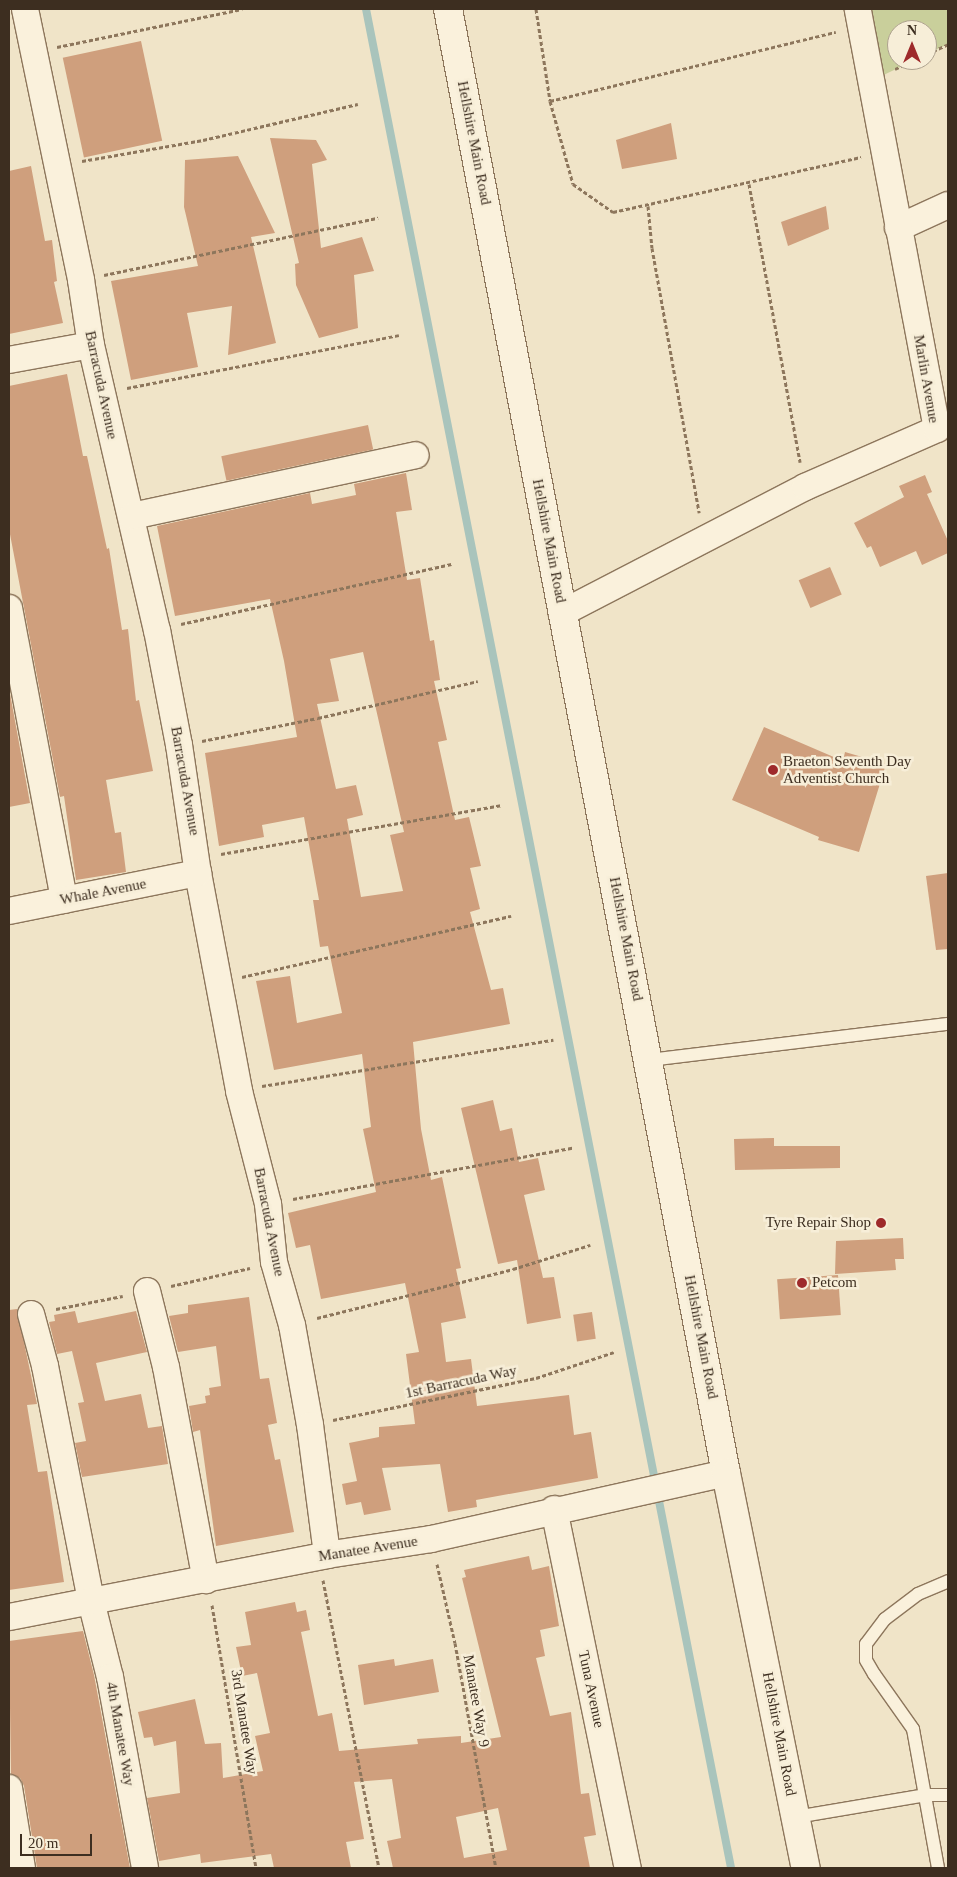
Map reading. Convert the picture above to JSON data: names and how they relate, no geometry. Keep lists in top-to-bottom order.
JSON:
{
  "streets": {
    "main road": ["Hellshire Main Road"],
    "street": [
      "Marlin Avenue",
      "Barracuda Avenue",
      "Whale Avenue",
      "Manatee Avenue",
      "Tuna Avenue",
      "4th Manatee Way"
    ],
    "path": ["1st Barracuda Way", "Manatee Way 9", "3rd Manatee Way"]
  },
  "crossings": [
    ["Hellshire Main Road", "Marlin Avenue"],
    ["Hellshire Main Road", "Manatee Avenue"],
    ["Barracuda Avenue", "Whale Avenue"],
    ["Barracuda Avenue", "1st Barracuda Way"],
    ["Barracuda Avenue", "Manatee Avenue"],
    ["Manatee Avenue", "Tuna Avenue"],
    ["Manatee Avenue", "Manatee Way 9"],
    ["Manatee Avenue", "3rd Manatee Way"],
    ["Manatee Avenue", "4th Manatee Way"]
  ],
  "places": ["Braeton Seventh Day Adventist Church", "Tyre Repair Shop", "Petcom"],
  "scale_bar": "20 m",
  "north": "top"
}
